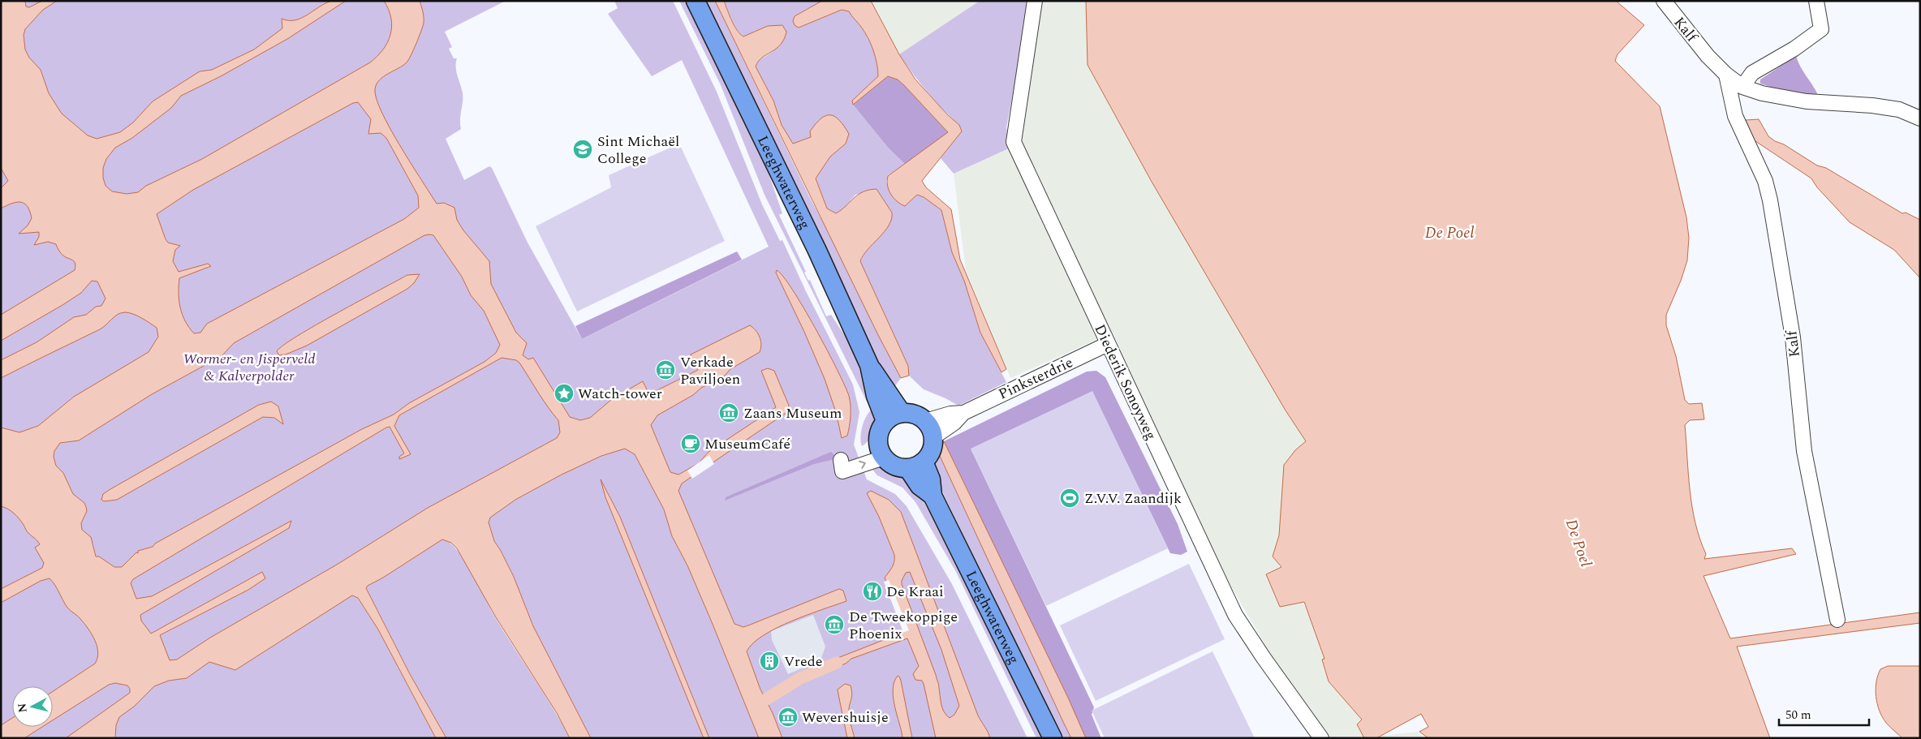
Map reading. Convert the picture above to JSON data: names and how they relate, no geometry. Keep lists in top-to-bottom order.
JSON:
{
  "streets": {
    "main road": ["Leeghwaterweg"],
    "street": ["Kalf", "Pinksterdrie", "Diederik Sonoyweg"]
  },
  "crossings": [
    ["Leeghwaterweg", "Pinksterdrie"],
    ["Pinksterdrie", "Diederik Sonoyweg"]
  ],
  "water": ["De Poel"],
  "parks": ["Wormer- en Jisperveld & Kalverpolder"],
  "places": {
    "school or university": ["Sint Michaël College"],
    "museum": [
      "Verkade Paviljoen",
      "Zaans Museum",
      "De Tweekoppige Phoenix",
      "Wevershuisje"
    ],
    "place": ["Watch-tower"],
    "cafe": ["MuseumCafé"],
    "sports": ["Z.V.V. Zaandijk"],
    "restaurant": ["De Kraai"],
    "building": ["Vrede"]
  },
  "scale_bar": "50 m",
  "north": "left"
}
